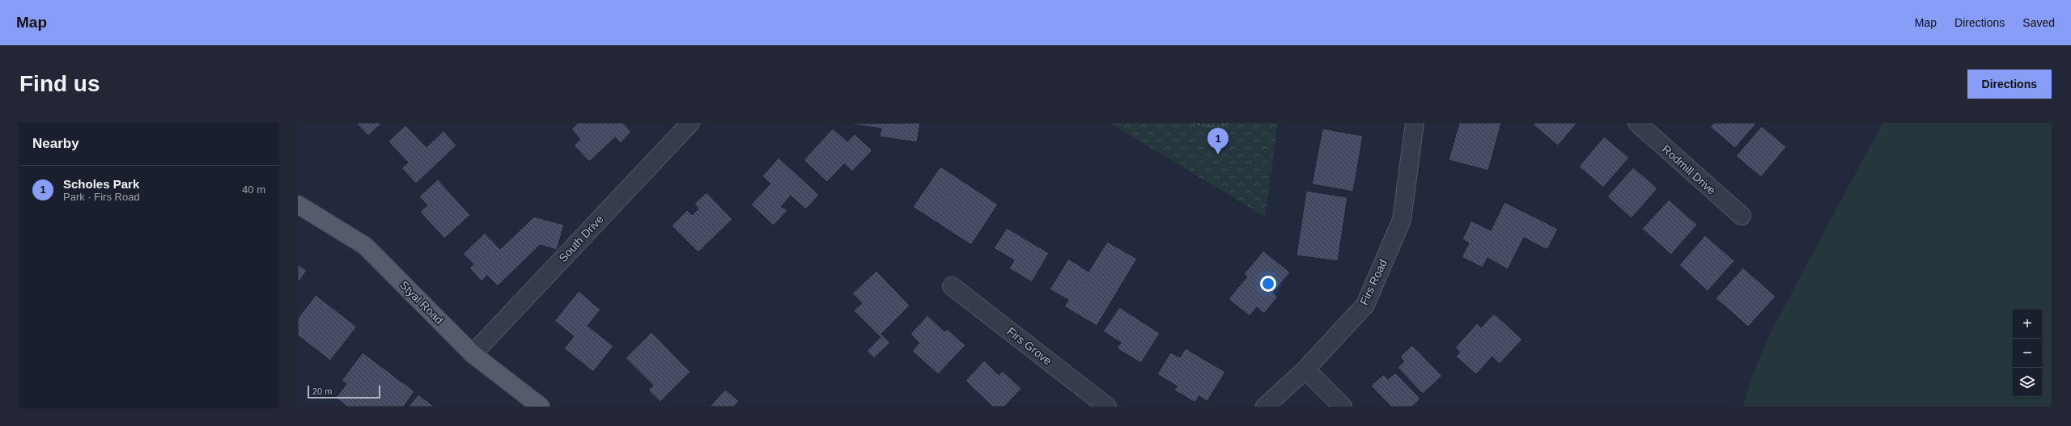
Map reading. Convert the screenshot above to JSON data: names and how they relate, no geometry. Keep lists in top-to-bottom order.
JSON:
{
  "streets": {
    "main road": ["Styal Road"],
    "street": [
      "Rodmill Drive",
      "South Drive",
      "Firs Road",
      "Firs Grove"
    ]
  },
  "crossings": [
    ["South Drive", "Styal Road"]
  ],
  "scale_bar": "20 m",
  "page": {
    "header": "Map",
    "nav": ["Map", "Directions", "Saved"],
    "buttons": "Directions",
    "title": "Find us",
    "heading": "Nearby",
    "pins": "1",
    "list": [
      {
        "mark": "1",
        "name": "Scholes Park",
        "note": "Park · Firs Road",
        "value": "40 m"
      }
    ],
    "map_buttons": ["+", "−"],
    "scale": "20 m"
  }
}
